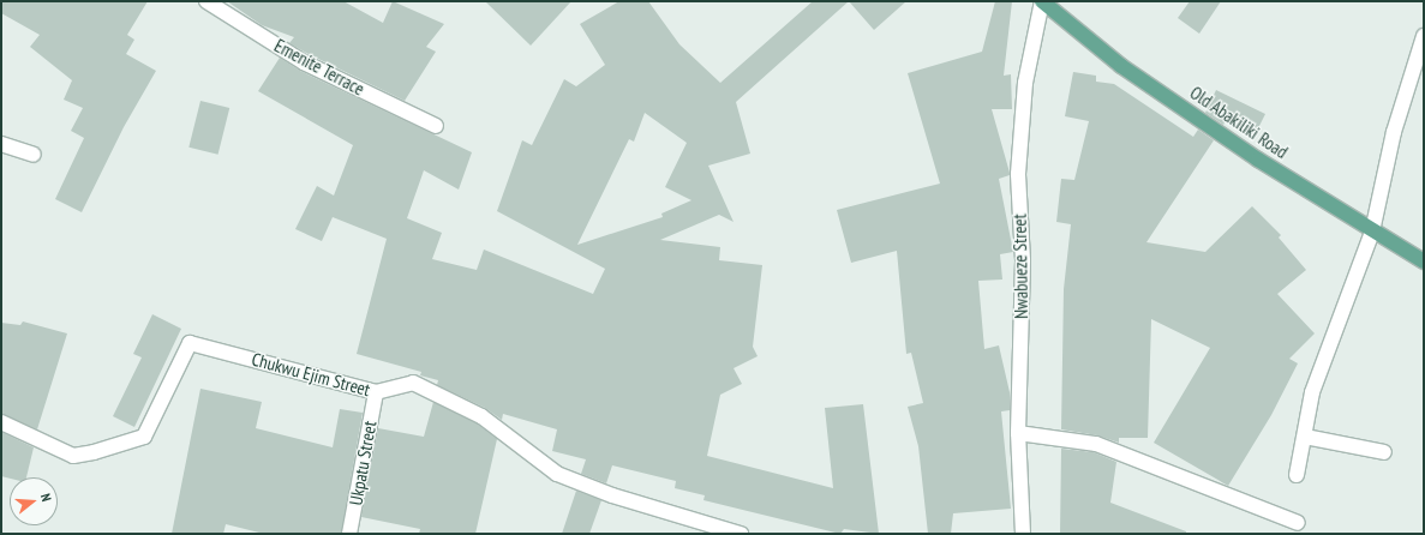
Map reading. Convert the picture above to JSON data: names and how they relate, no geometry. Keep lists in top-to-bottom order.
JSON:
{
  "streets": {
    "main road": ["Old Abakiliki Road"],
    "street": [
      "Emenite Terrace",
      "Nwabueze Street",
      "Chukwu Ejim Street",
      "Ukpatu Street"
    ]
  },
  "crossings": [
    ["Old Abakiliki Road", "Nwabueze Street"],
    ["Chukwu Ejim Street", "Ukpatu Street"]
  ],
  "north": "right"
}
